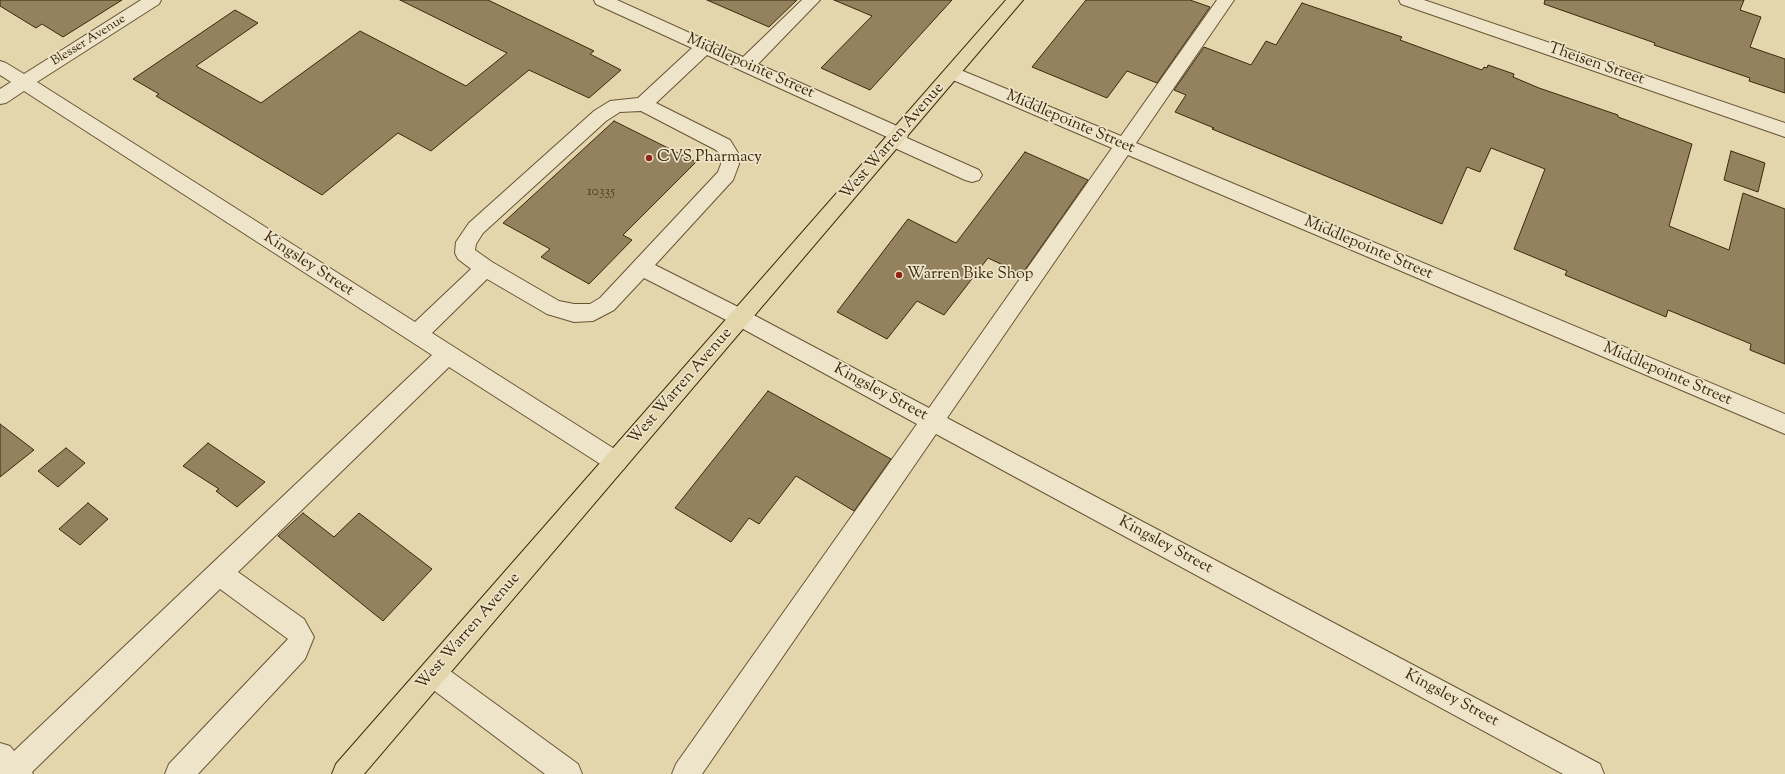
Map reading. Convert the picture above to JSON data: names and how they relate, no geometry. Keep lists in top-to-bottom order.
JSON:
{
  "streets": {
    "main road": ["West Warren Avenue"],
    "street": [
      "Blesser Avenue",
      "Theisen Street",
      "Middlepointe Street",
      "Kingsley Street"
    ]
  },
  "crossings": [
    ["Blesser Avenue", "Kingsley Street"],
    ["Middlepointe Street", "West Warren Avenue"],
    ["West Warren Avenue", "Kingsley Street"]
  ],
  "places": ["CVS Pharmacy", "Warren Bike Shop"],
  "house_numbers": ["10335"]
}
